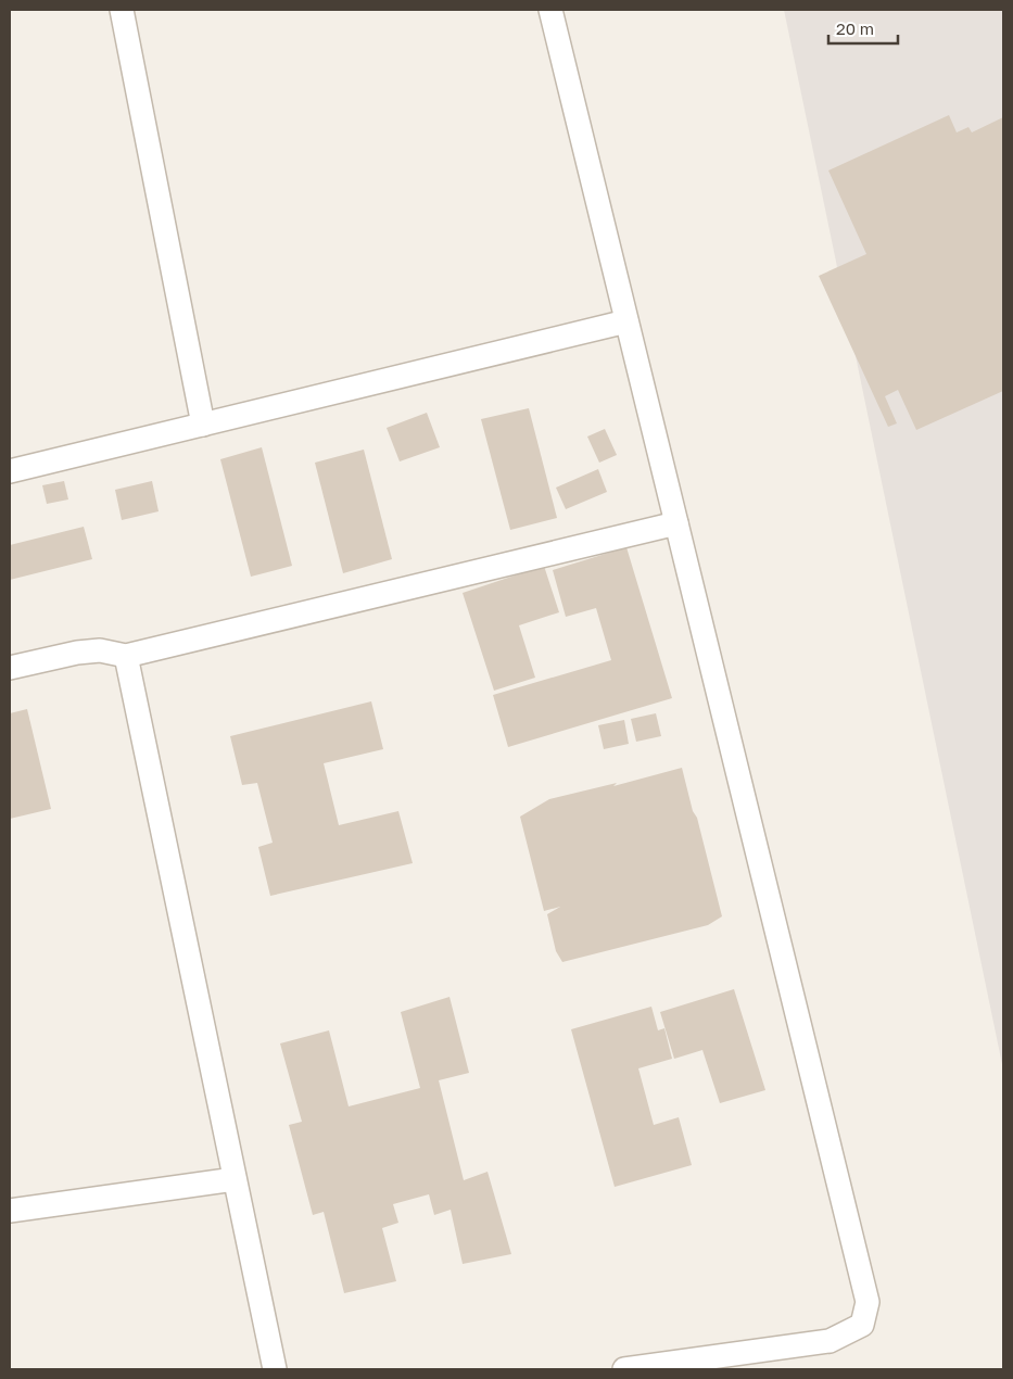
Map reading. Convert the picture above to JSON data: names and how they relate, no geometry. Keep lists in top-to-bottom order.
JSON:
{
  "scale_bar": "20 m"
}
